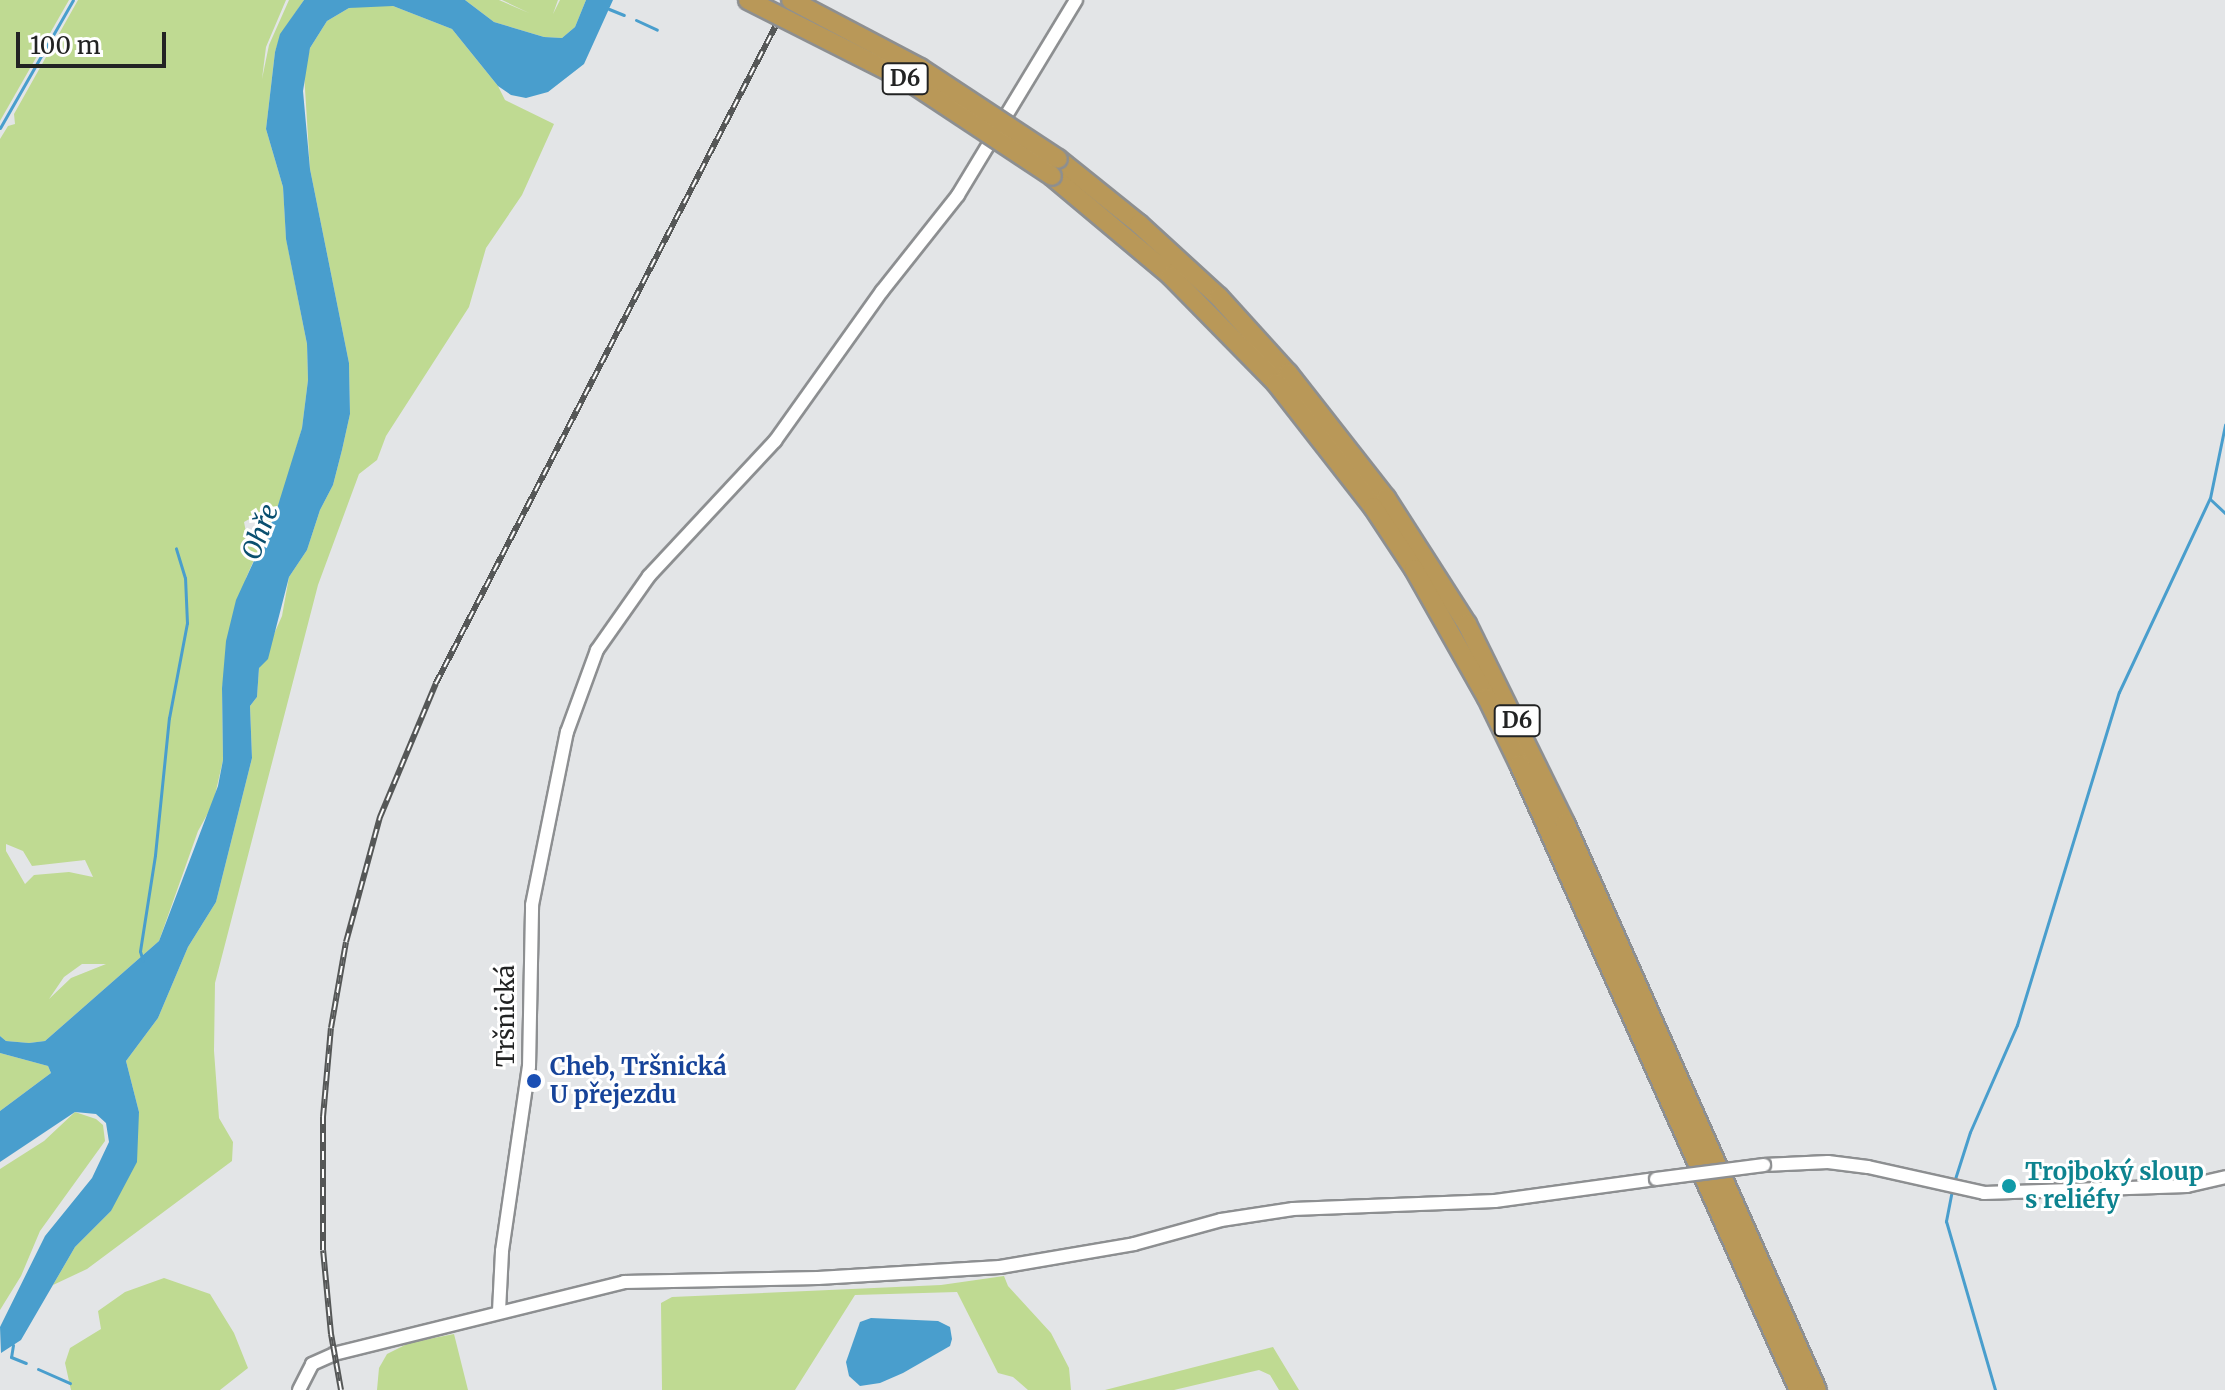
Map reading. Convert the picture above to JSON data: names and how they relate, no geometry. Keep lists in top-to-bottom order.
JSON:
{
  "streets": {
    "highway": ["D6"],
    "street": ["Tršnická"]
  },
  "water": ["Ohře"],
  "places": ["Cheb, Tršnická U přejezdu", "Trojboký sloup s reliéfy"],
  "scale_bar": "100 m"
}
